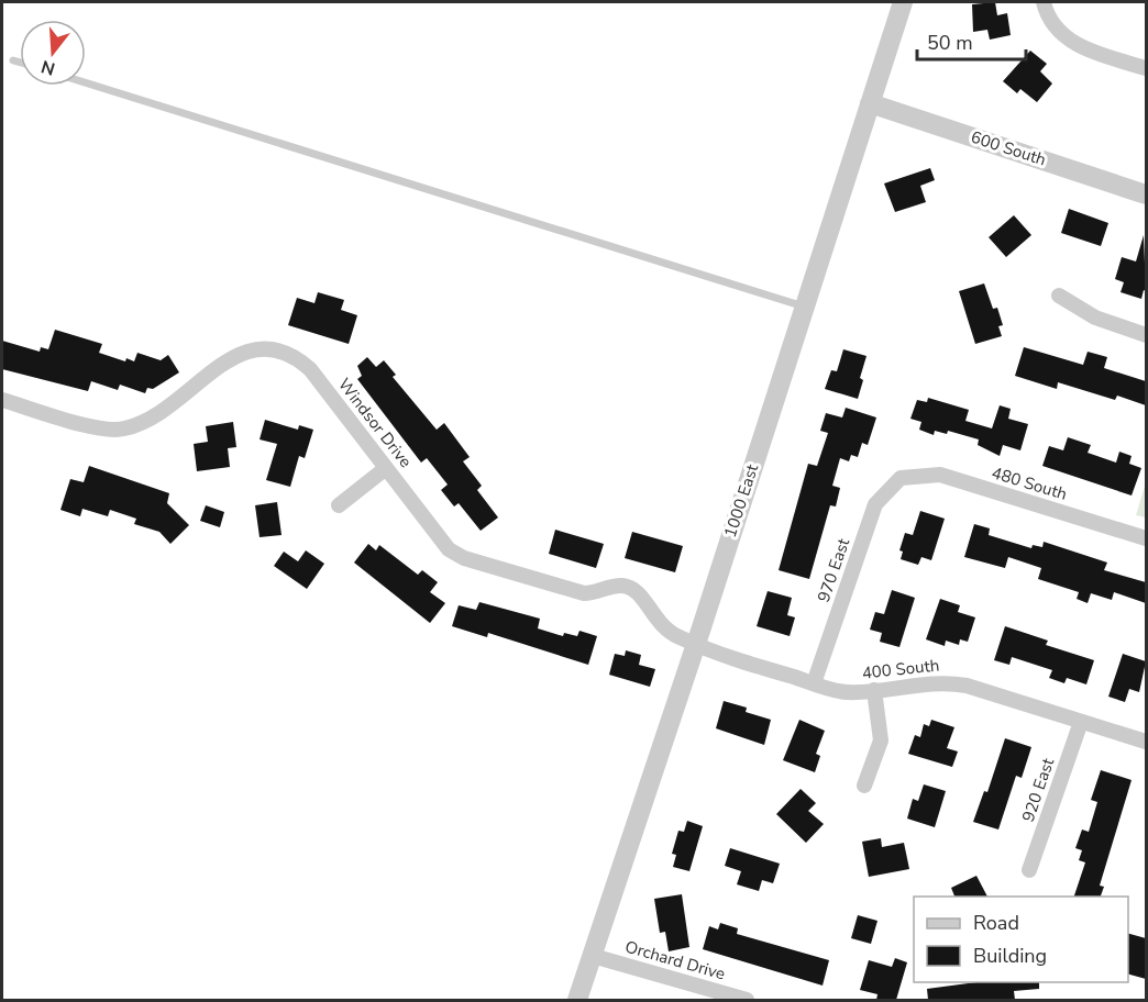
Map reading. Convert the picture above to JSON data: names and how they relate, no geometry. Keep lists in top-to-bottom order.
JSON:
{
  "streets": {
    "street": [
      "600 South",
      "Windsor Drive",
      "480 South",
      "1000 East",
      "970 East",
      "400 South",
      "920 East",
      "Orchard Drive"
    ]
  },
  "crossings": [
    ["600 South", "1000 East"],
    ["Windsor Drive", "1000 East"],
    ["Windsor Drive", "400 South"],
    ["480 South", "970 East"],
    ["1000 East", "400 South"],
    ["1000 East", "Orchard Drive"],
    ["970 East", "400 South"],
    ["400 South", "920 East"]
  ],
  "legend": ["Road", "Building"],
  "scale_bar": "50 m",
  "north": "bottom"
}
